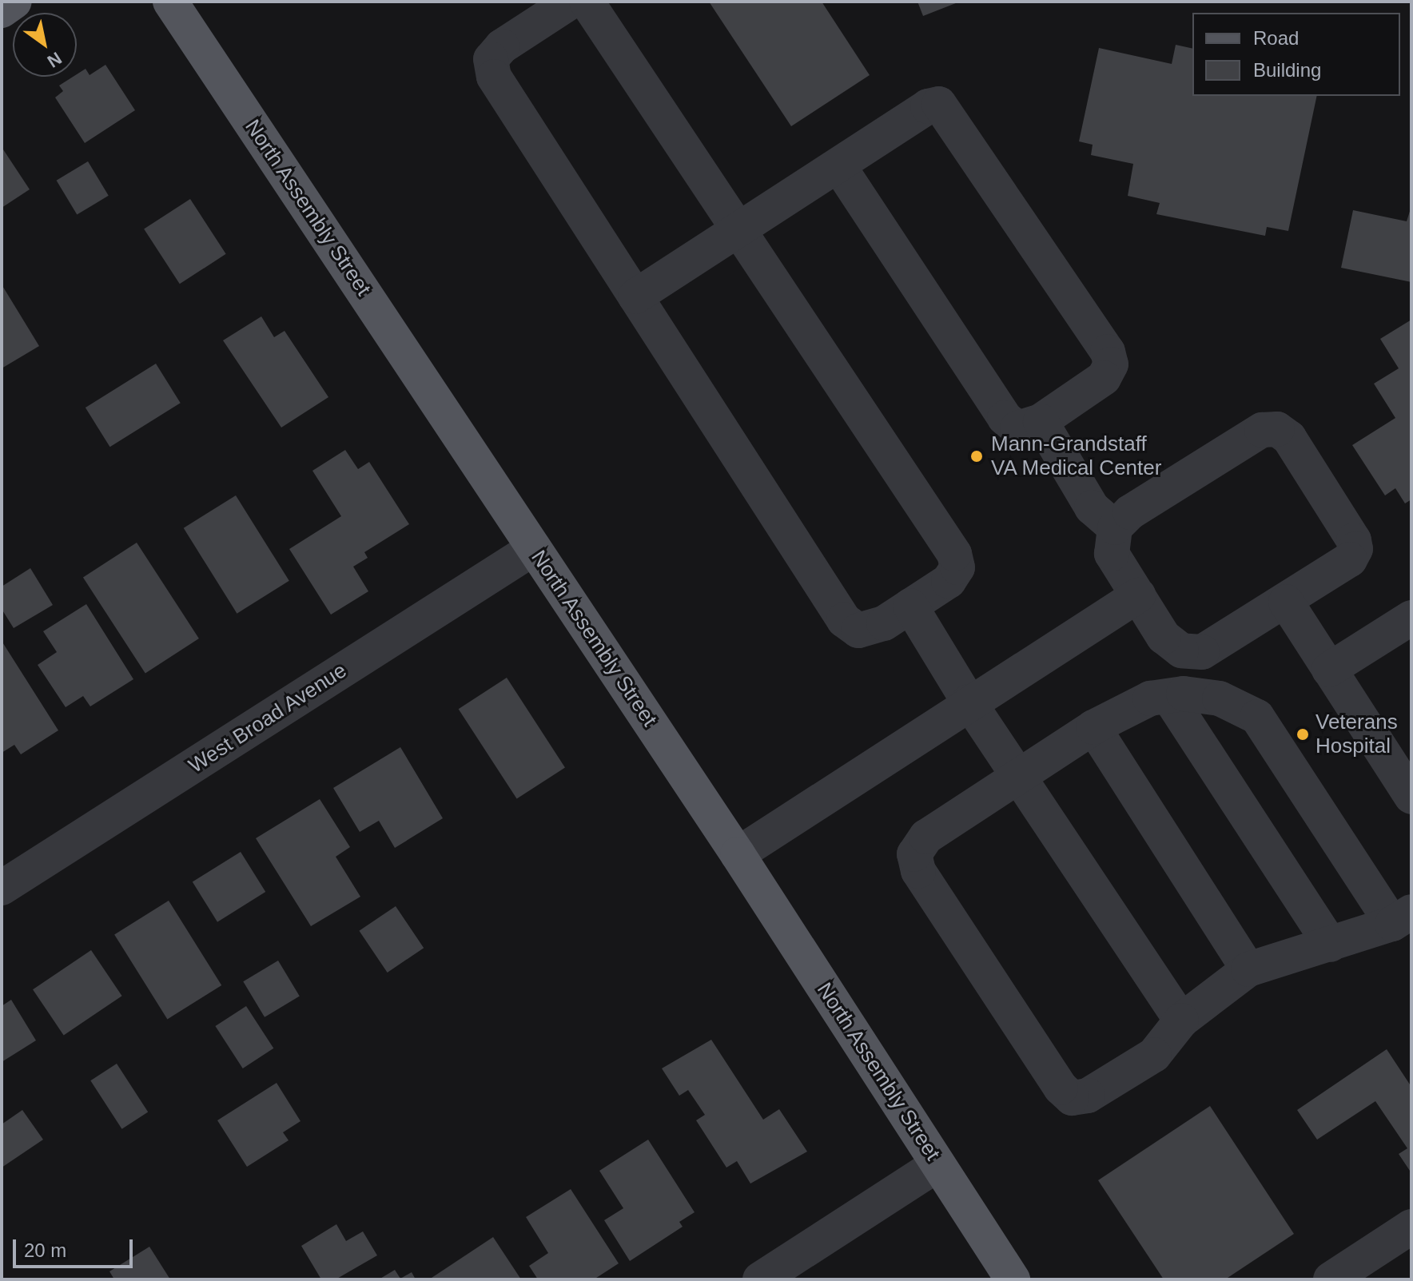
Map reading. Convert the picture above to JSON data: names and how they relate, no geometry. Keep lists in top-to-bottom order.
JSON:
{
  "streets": {
    "main road": ["North Assembly Street"],
    "street": ["West Broad Avenue"]
  },
  "crossings": [
    ["North Assembly Street", "West Broad Avenue"]
  ],
  "places": ["Mann-Grandstaff VA Medical Center", "Veterans Hospital"],
  "legend": ["Road", "Building"],
  "scale_bar": "20 m",
  "north": "bottom right"
}
